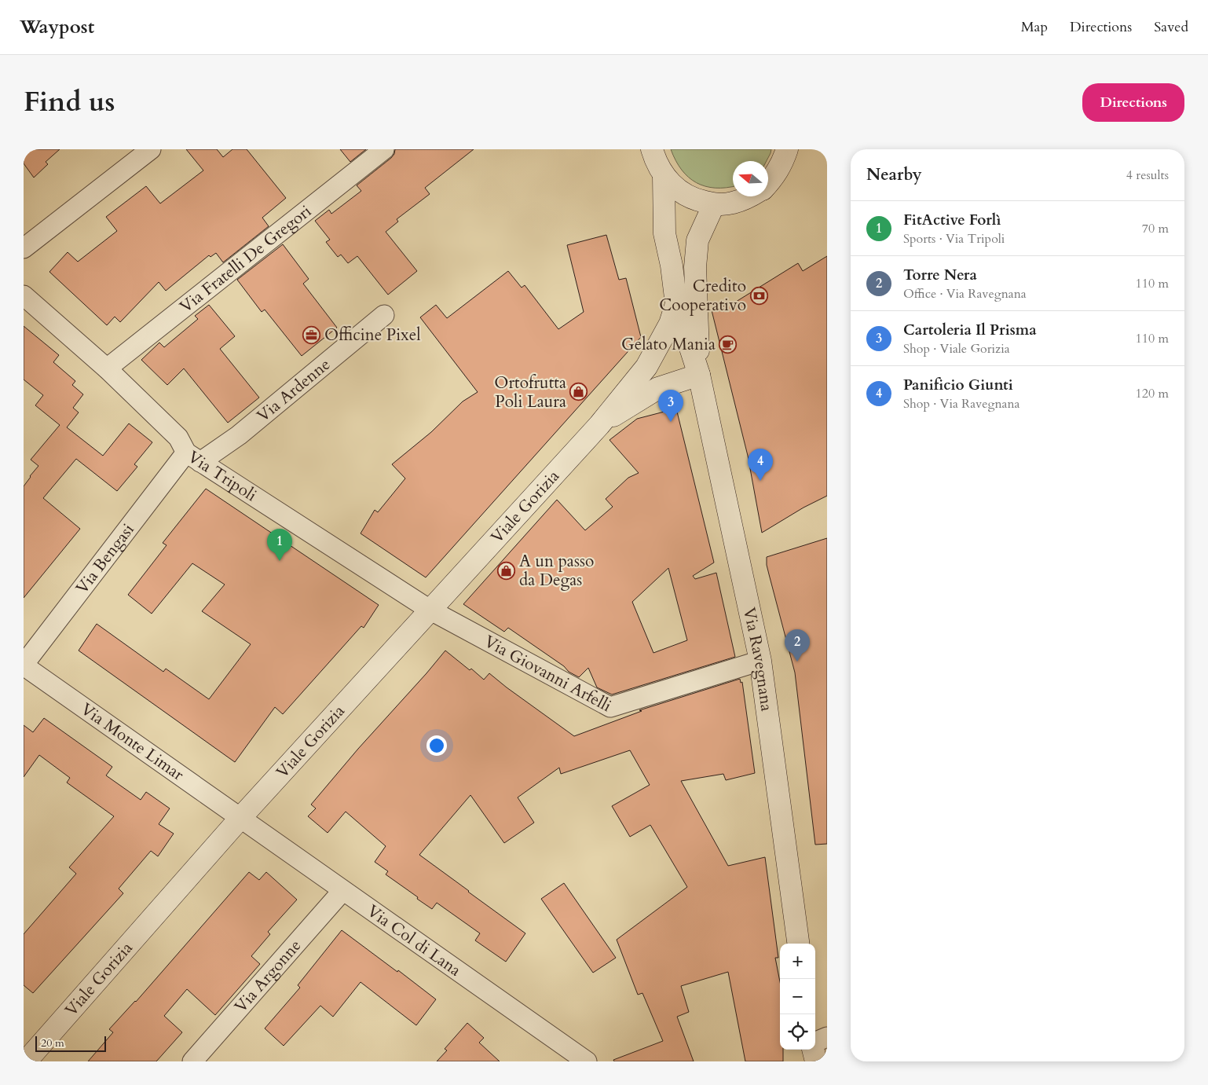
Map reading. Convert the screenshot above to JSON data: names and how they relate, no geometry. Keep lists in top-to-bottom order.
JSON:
{
  "streets": {
    "main road": ["Viale Gorizia", "Via Ravegnana"],
    "street": [
      "Via Fratelli De Gregori",
      "Via Ardenne",
      "Via Tripoli",
      "Via Bengasi",
      "Via Giovanni Arfelli",
      "Via Monte Limar",
      "Via Col di Lana",
      "Via Argonne"
    ]
  },
  "crossings": [
    ["Via Fratelli De Gregori", "Via Tripoli"],
    ["Via Ardenne", "Via Tripoli"],
    ["Via Ardenne", "Via Bengasi"],
    ["Via Tripoli", "Viale Gorizia"],
    ["Via Tripoli", "Via Bengasi"],
    ["Via Tripoli", "Via Giovanni Arfelli"],
    ["Viale Gorizia", "Via Ravegnana"],
    ["Viale Gorizia", "Via Giovanni Arfelli"],
    ["Viale Gorizia", "Via Monte Limar"],
    ["Viale Gorizia", "Via Col di Lana"],
    ["Via Bengasi", "Via Monte Limar"],
    ["Via Ravegnana", "Via Giovanni Arfelli"],
    ["Via Monte Limar", "Via Col di Lana"],
    ["Via Col di Lana", "Via Argonne"]
  ],
  "places": {
    "bank": ["Credito Cooperativo"],
    "office": ["Officine Pixel"],
    "cafe": ["Gelato Mania"],
    "shop": ["Ortofrutta Poli Laura", "A un passo da Degas"]
  },
  "scale_bar": "20 m",
  "north": "left",
  "page": {
    "header": "Waypost",
    "nav": ["Map", "Directions", "Saved"],
    "title": "Find us",
    "buttons": "Directions",
    "heading": ["Nearby", "4 results"],
    "list": [
      {
        "mark": "1",
        "name": "FitActive Forlì",
        "note": "Sports · Via Tripoli",
        "value": "70 m"
      },
      {
        "mark": "2",
        "name": "Torre Nera",
        "note": "Office · Via Ravegnana",
        "value": "110 m"
      },
      {
        "mark": "3",
        "name": "Cartoleria Il Prisma",
        "note": "Shop · Viale Gorizia",
        "value": "110 m"
      },
      {
        "mark": "4",
        "name": "Panificio Giunti",
        "note": "Shop · Via Ravegnana",
        "value": "120 m"
      }
    ],
    "pins": [
      "3",
      "4",
      "1",
      "2"
    ],
    "map_buttons": ["+", "−"],
    "scale": "20 m"
  }
}
